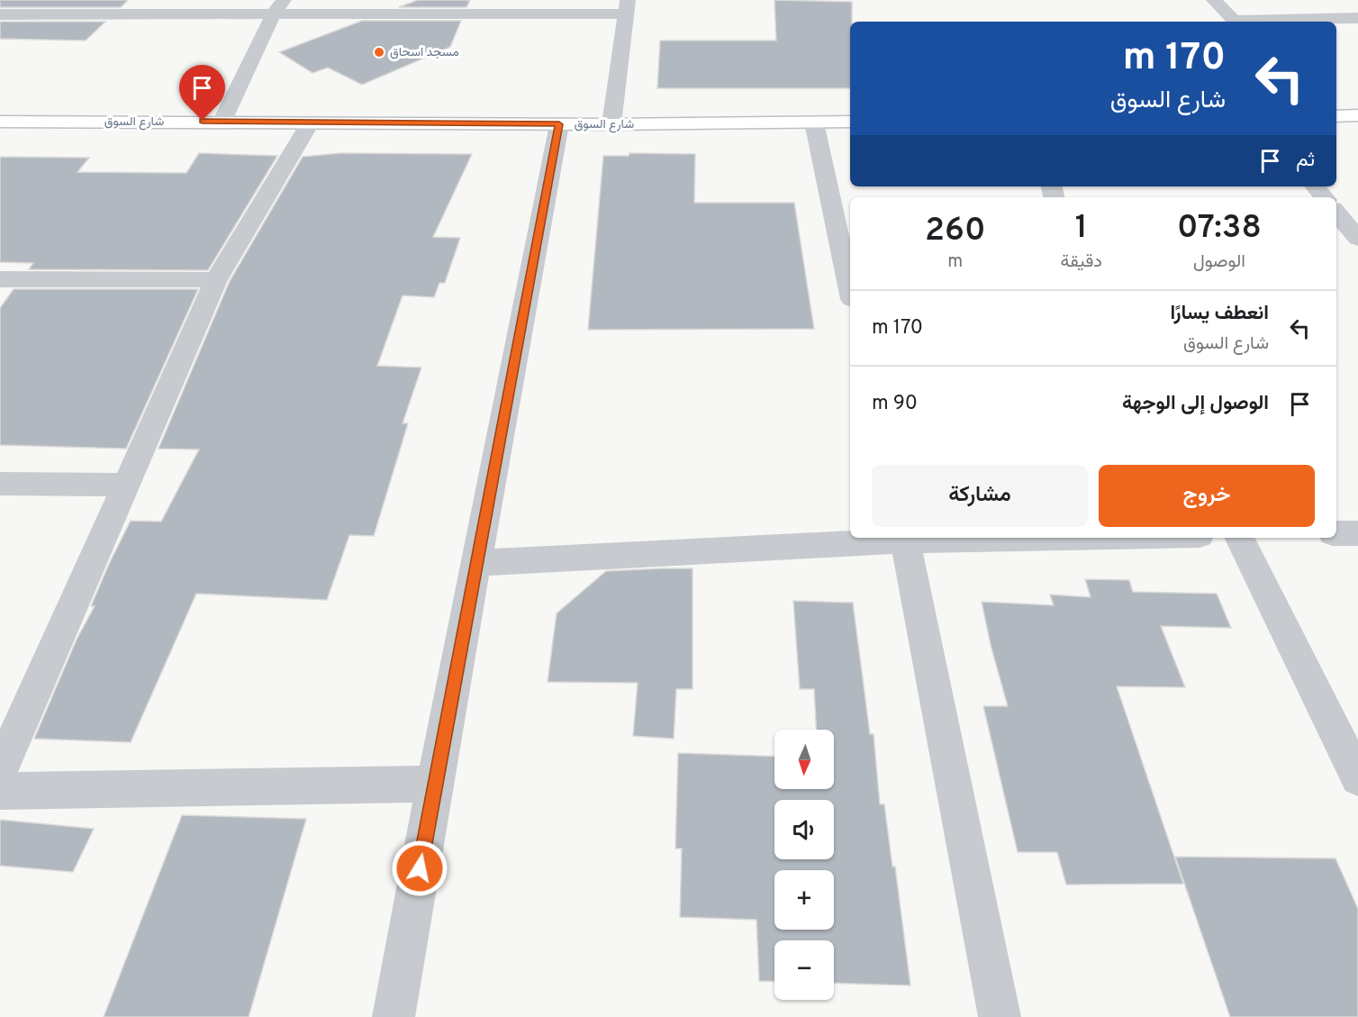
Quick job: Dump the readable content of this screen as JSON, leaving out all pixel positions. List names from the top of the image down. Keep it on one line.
{"streets":{"street":["شارع السوق"]},"places":["مسجد اسحاق"],"north":"bottom","page":{"turn":["170 m","شارع السوق"],"then":"ثم","eta":["07:38","الوصول","1","دقيقة","260","m"],"list":[{"name":"انعطف يسارًا","note":"شارع السوق","value":"170 m"},{"name":"الوصول إلى الوجهة","value":"90 m"}],"buttons":["خروج","مشاركة"],"map_buttons":["+","−"]}}
